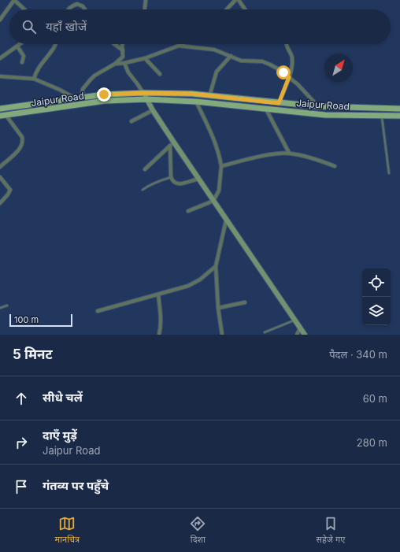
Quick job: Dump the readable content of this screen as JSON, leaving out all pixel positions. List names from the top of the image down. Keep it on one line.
{"streets":{"main road":["Jaipur Road"]},"scale_bar":"100 m","north":"top right","page":{"search":"यहाँ खोजें","scale":"100 m","heading":["5 मिनट","पैदल · 340 m"],"list":[["सीधे चलें","60 m"],["दाएँ मुड़ें","Jaipur Road","280 m"],"गंतव्य पर पहुँचे"],"nav":["मानचित्र","दिशा","सहेजे गए"]}}
